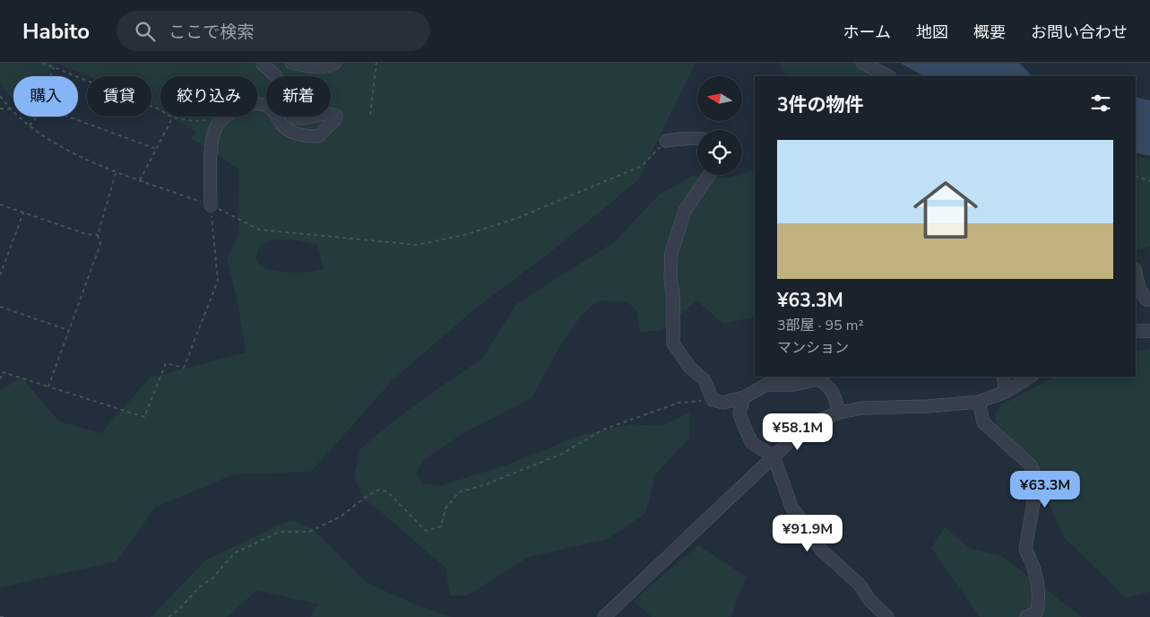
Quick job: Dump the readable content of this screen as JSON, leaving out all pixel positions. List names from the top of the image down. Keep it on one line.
{"north":"left","page":{"header":"Habito","search":"ここで検索","nav":["ホーム","地図","概要","お問い合わせ"],"chip":["購入","賃貸","絞り込み","新着"],"heading":"3件の物件","list":[{"name":"¥63.3M","note":"3部屋 · 95 m² · マンション"}],"price":["¥58.1M","¥63.3M","¥91.9M"]}}
